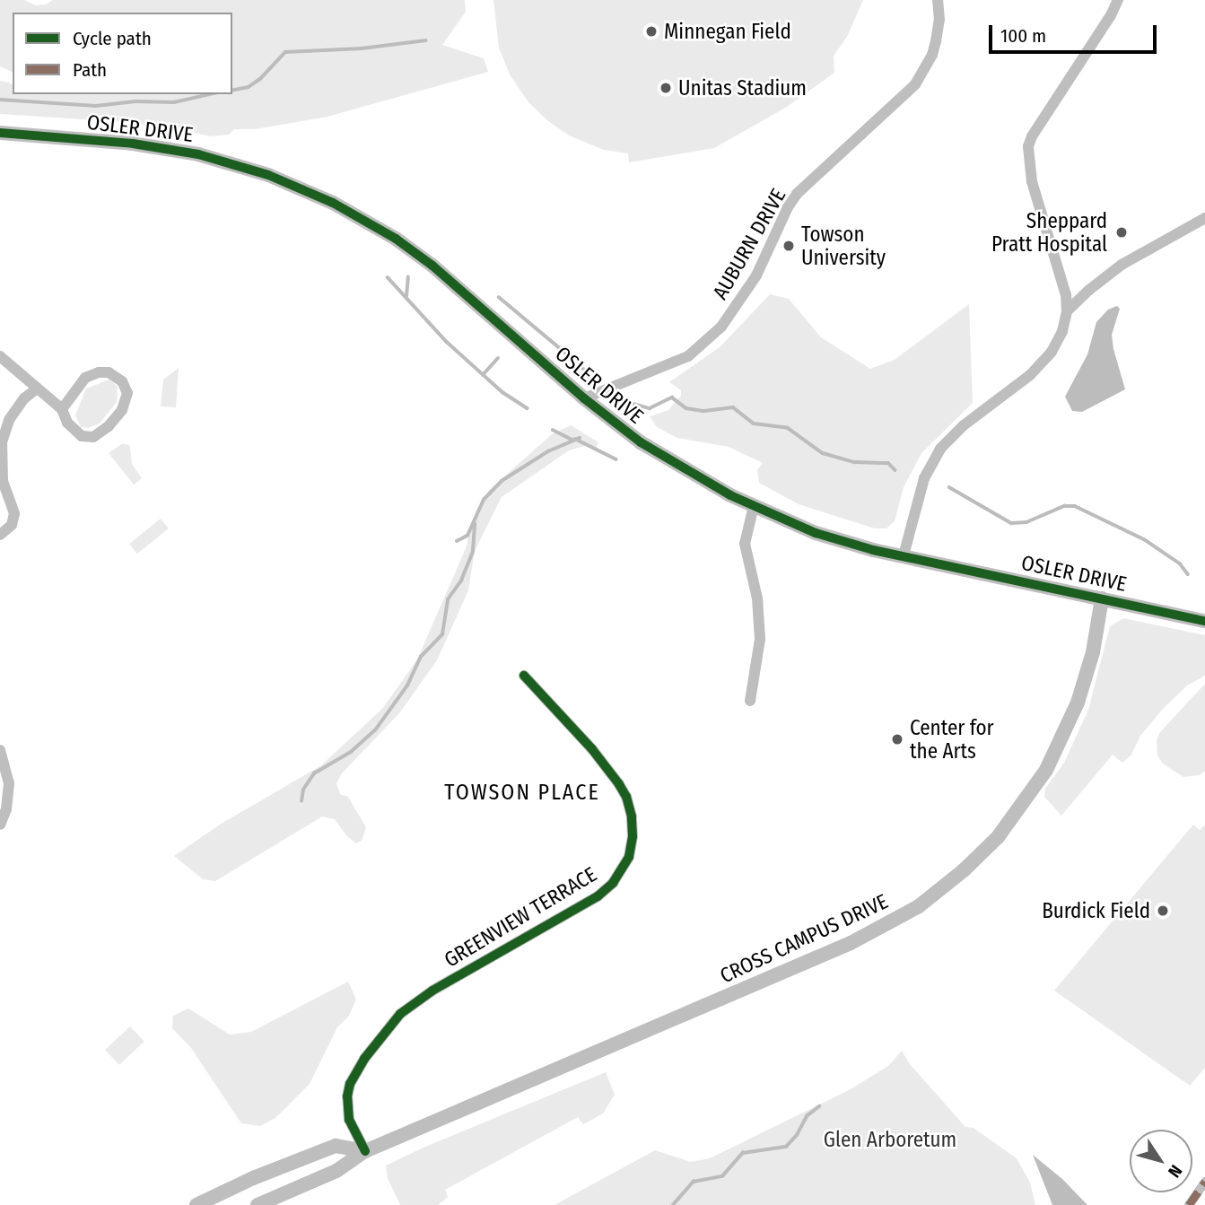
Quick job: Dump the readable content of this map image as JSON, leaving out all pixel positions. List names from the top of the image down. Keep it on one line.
{"streets":{"street":["OSLER DRIVE","AUBURN DRIVE","GREENVIEW TERRACE","CROSS CAMPUS DRIVE"]},"crossings":[["OSLER DRIVE","AUBURN DRIVE"],["OSLER DRIVE","CROSS CAMPUS DRIVE"],["GREENVIEW TERRACE","CROSS CAMPUS DRIVE"]],"districts":["TOWSON PLACE"],"parks":["Glen Arboretum"],"places":["Minnegan Field","Unitas Stadium","Sheppard Pratt Hospital","Towson University","Center for the Arts","Burdick Field"],"legend":["Cycle path","Path"],"scale_bar":"100 m","north":"bottom right"}
